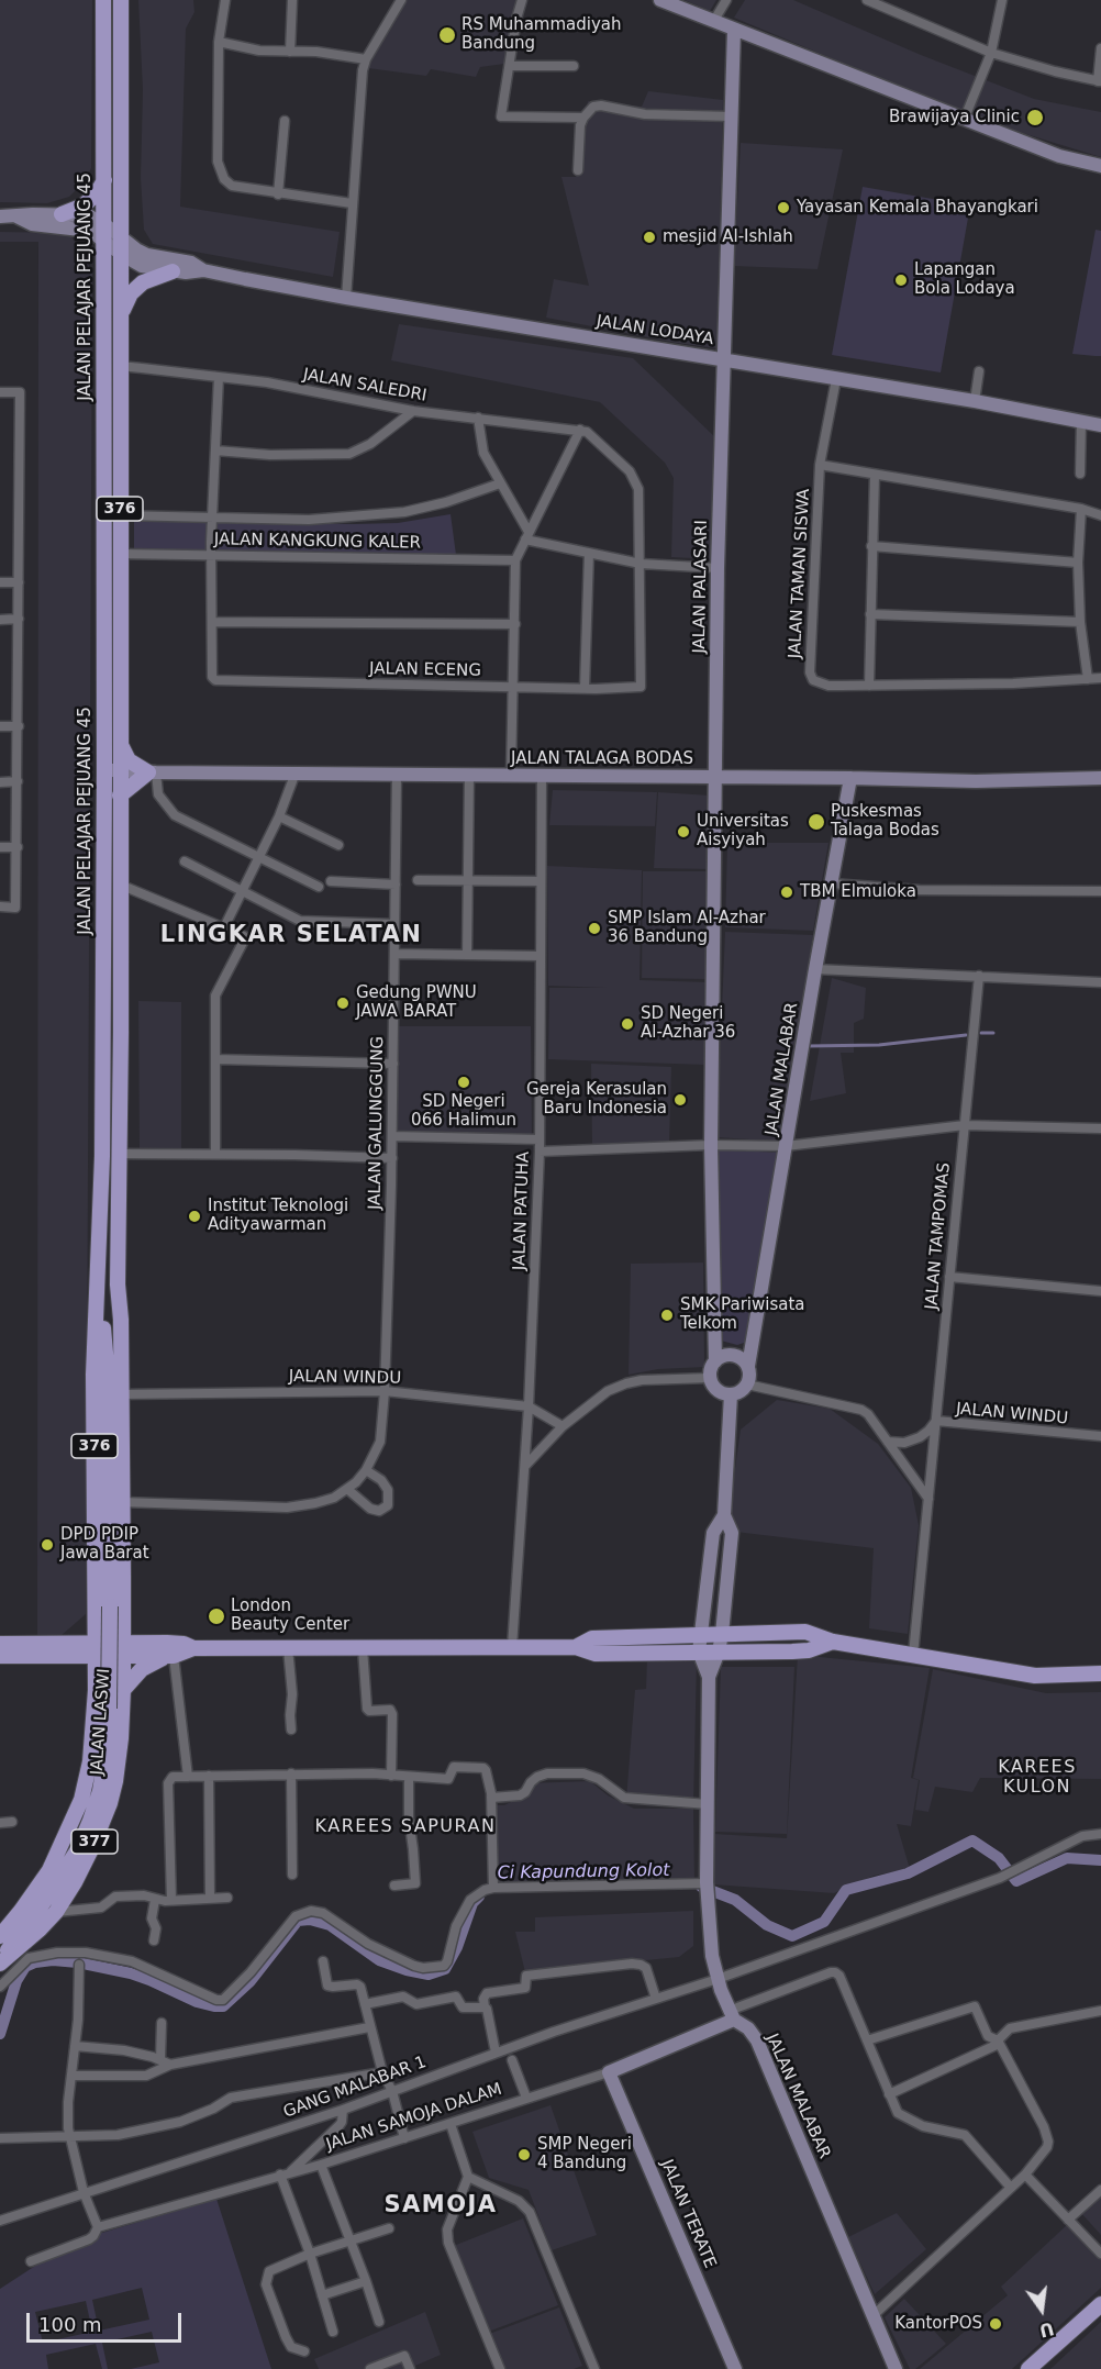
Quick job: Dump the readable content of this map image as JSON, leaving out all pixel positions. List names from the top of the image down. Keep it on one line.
{"streets":{"main road":["JALAN PELAJAR PEJUANG 45","376","JALAN LASWI","377"],"street":["JALAN LODAYA","JALAN SALEDRI","JALAN KANGKUNG KALER","JALAN TAMAN SISWA","JALAN PALASARI","JALAN ECENG","JALAN TALAGA BODAS","JALAN MALABAR","JALAN GALUNGGUNG","JALAN PATUHA","JALAN TAMPOMAS","JALAN WINDU","GANG MALABAR 1","JALAN SAMOJA DALAM","JALAN TERATE"]},"crossings":[["JALAN PELAJAR PEJUANG 45","JALAN LODAYA"],["JALAN PELAJAR PEJUANG 45","JALAN SALEDRI"],["JALAN PELAJAR PEJUANG 45","376"],["JALAN PELAJAR PEJUANG 45","JALAN KANGKUNG KALER"],["JALAN PELAJAR PEJUANG 45","JALAN TALAGA BODAS"],["JALAN PELAJAR PEJUANG 45","JALAN GALUNGGUNG"],["JALAN PELAJAR PEJUANG 45","JALAN WINDU"],["JALAN PELAJAR PEJUANG 45","JALAN LASWI"],["JALAN LODAYA","JALAN TAMAN SISWA"],["JALAN LODAYA","JALAN PALASARI"],["376","JALAN WINDU"],["376","377"],["JALAN PALASARI","JALAN TALAGA BODAS"],["JALAN TALAGA BODAS","JALAN MALABAR"],["JALAN TALAGA BODAS","JALAN GALUNGGUNG"],["JALAN TALAGA BODAS","JALAN PATUHA"],["JALAN MALABAR","GANG MALABAR 1"],["JALAN MALABAR","JALAN SAMOJA DALAM"],["JALAN GALUNGGUNG","JALAN WINDU"],["JALAN PATUHA","JALAN WINDU"],["JALAN TAMPOMAS","JALAN WINDU"],["JALAN LASWI","377"],["JALAN SAMOJA DALAM","JALAN TERATE"]],"districts":["LINGKAR SELATAN","KAREES KULON","KAREES SAPURAN","SAMOJA"],"water":["Ci Kapundung Kolot"],"places":["RS Muhammadiyah Bandung","Brawijaya Clinic","Yayasan Kemala Bhayangkari","mesjid Al-Ishlah","Lapangan Bola Lodaya","Puskesmas Talaga Bodas","Universitas Aisyiyah","TBM Elmuloka","SMP Islam Al-Azhar 36 Bandung","Gedung PWNU JAWA BARAT","SD Negeri Al-Azhar 36","SD Negeri 066 Halimun","Gereja Kerasulan Baru Indonesia","Institut Teknologi Adityawarman","SMK Pariwisata Telkom","DPD PDIP Jawa Barat","London Beauty Center","SMP Negeri 4 Bandung","KantorPOS"],"scale_bar":"100 m","north":"bottom"}
